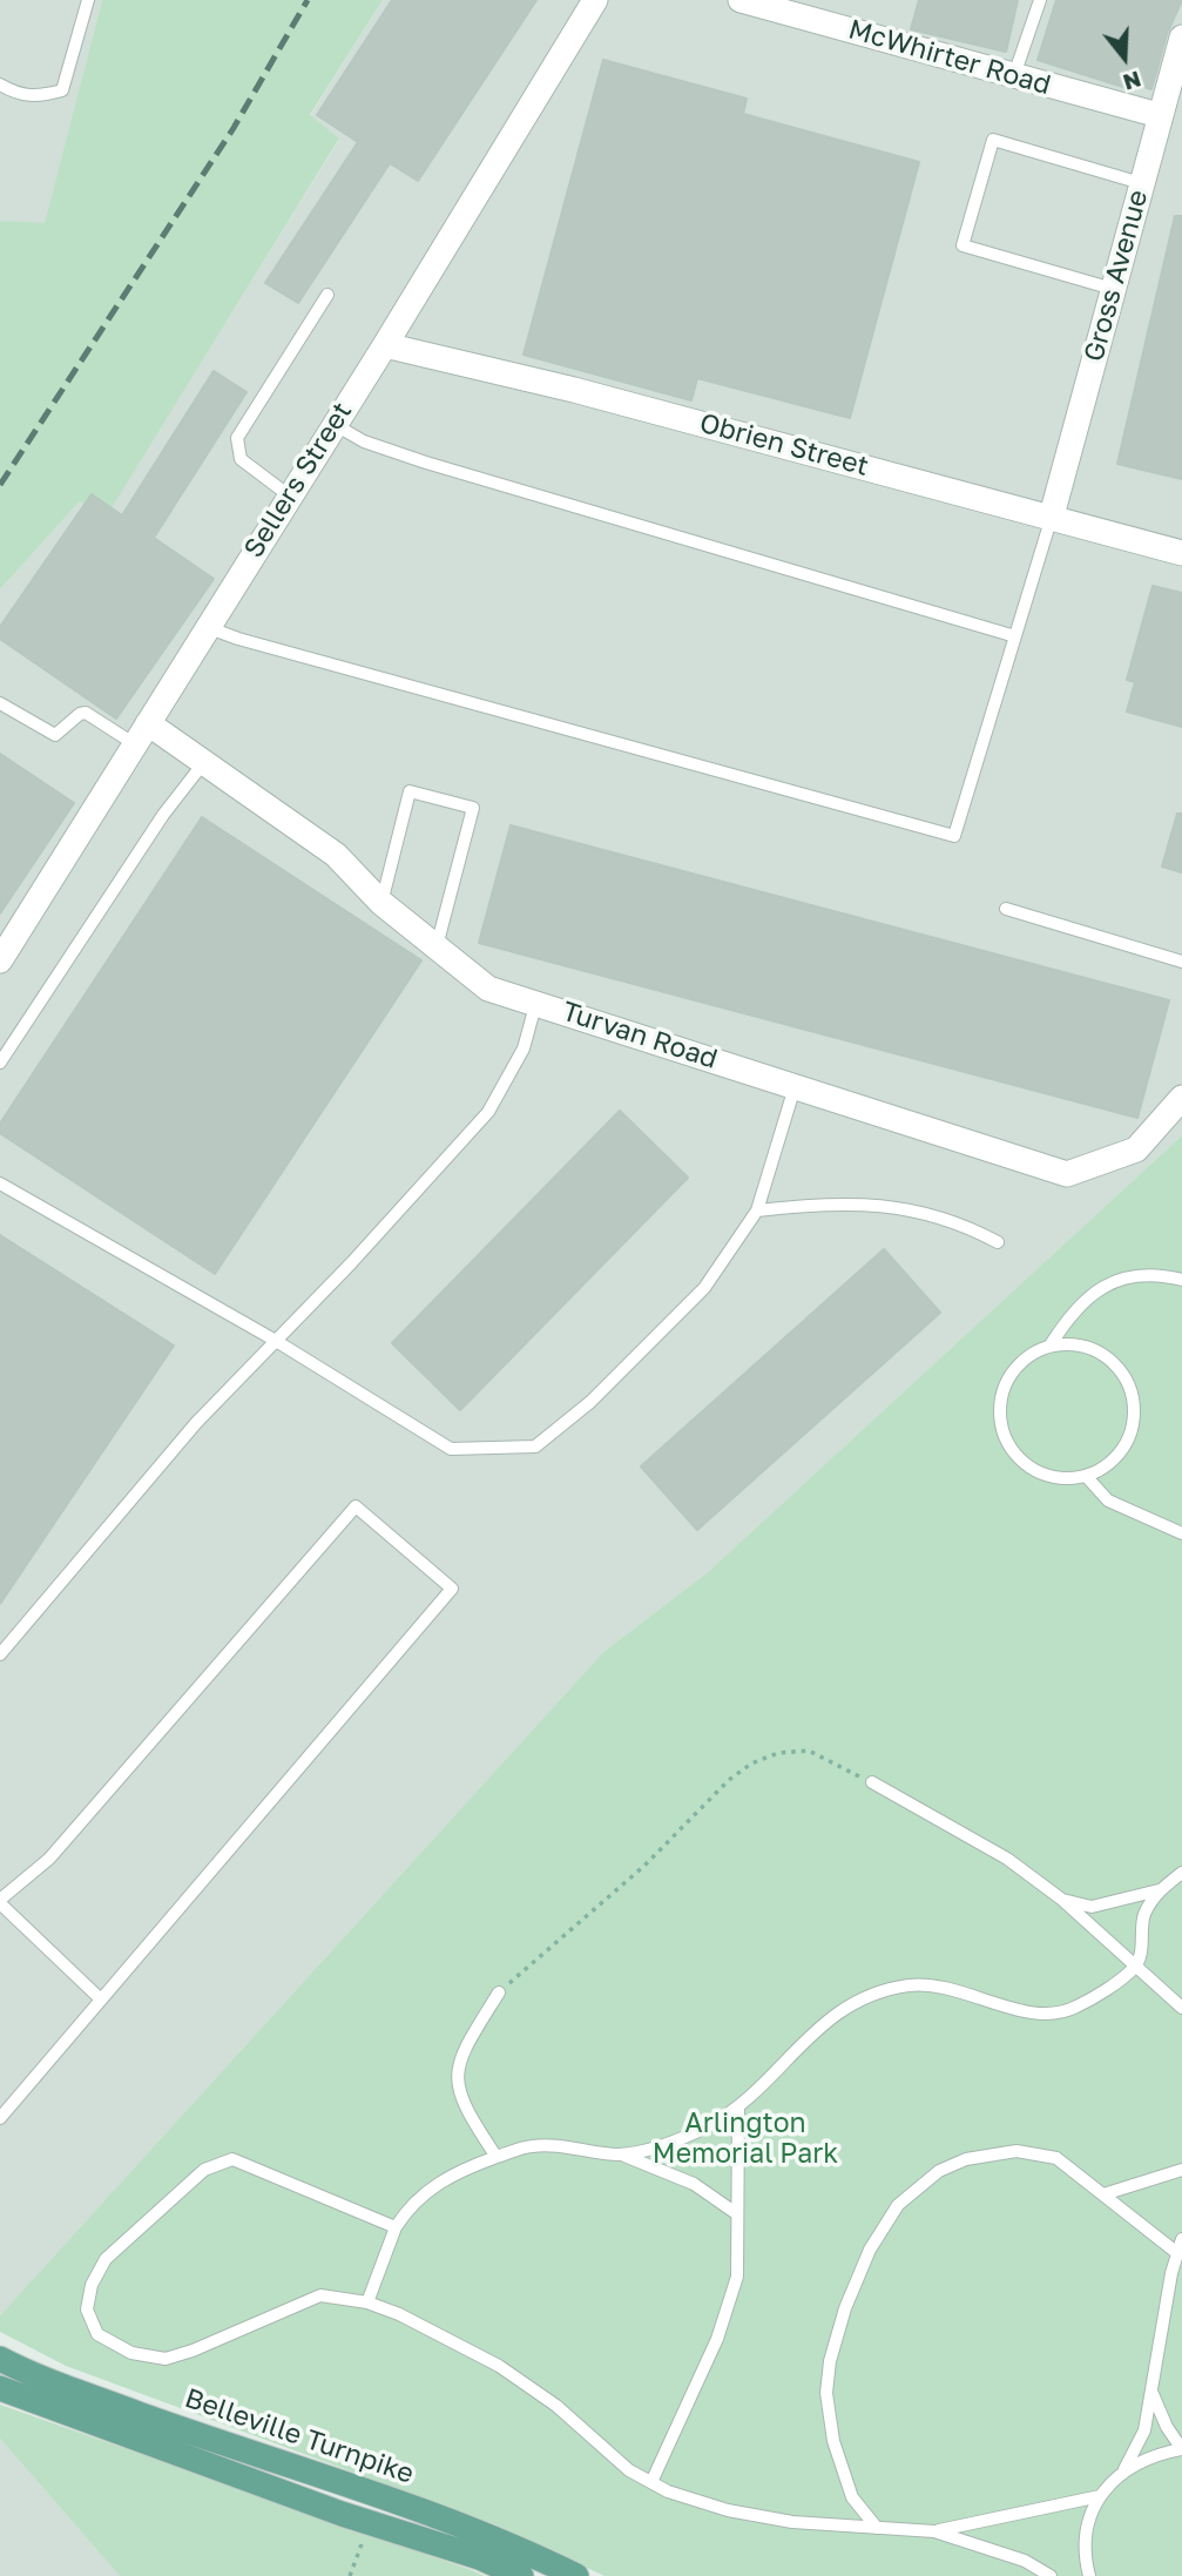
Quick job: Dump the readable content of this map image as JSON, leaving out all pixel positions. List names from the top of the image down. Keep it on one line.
{"streets":{"main road":["Belleville Turnpike"],"street":["McWhirter Road","Gross Avenue","Obrien Street","Sellers Street","Turvan Road"]},"crossings":[["McWhirter Road","Gross Avenue"],["Gross Avenue","Obrien Street"],["Obrien Street","Sellers Street"],["Sellers Street","Turvan Road"]],"parks":["Arlington Memorial Park"],"north":"bottom"}
